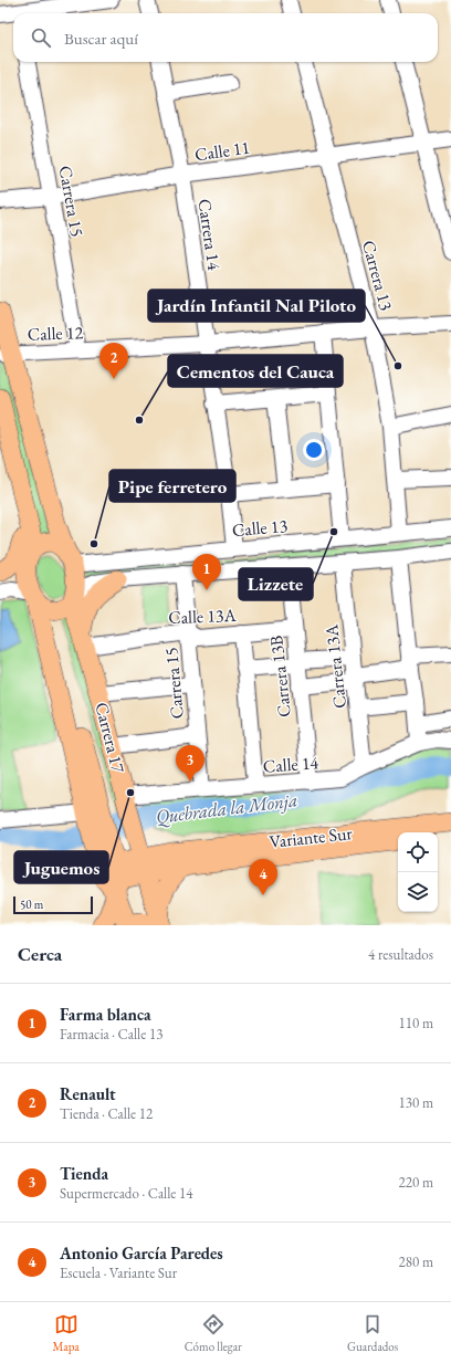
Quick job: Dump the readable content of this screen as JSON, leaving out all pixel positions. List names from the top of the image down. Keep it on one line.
{"streets":{"main road":["Carrera 17","Variante Sur"],"street":["Calle 11","Carrera 15","Carrera 14","Carrera 13","Calle 12","Calle 13","Calle 13A","Carrera 13A","Carrera 13B","Calle 14"]},"crossings":[["Calle 11","Carrera 15"],["Calle 11","Carrera 14"],["Calle 11","Carrera 13"],["Carrera 15","Calle 12"],["Carrera 15","Calle 13A"],["Carrera 15","Calle 14"],["Carrera 14","Calle 12"],["Carrera 14","Calle 13"],["Carrera 13","Calle 12"],["Carrera 13","Calle 13"],["Calle 13","Carrera 17"],["Calle 13A","Carrera 13B"],["Calle 13A","Carrera 17"],["Carrera 13A","Calle 14"],["Carrera 13B","Calle 14"],["Carrera 17","Calle 14"]],"water":["Quebrada la Monja"],"places":["Jardín Infantil Nal Piloto","Cementos del Cauca","Lizzete","Pipe ferretero","Juguemos"],"scale_bar":"50 m","page":{"search":"Buscar aquí","pins":["2","1","3","4"],"scale":"50 m","heading":["Cerca","4 resultados"],"list":[{"mark":"1","name":"Farma blanca","note":"Farmacia · Calle 13","value":"110 m"},{"mark":"2","name":"Renault","note":"Tienda · Calle 12","value":"130 m"},{"mark":"3","name":"Tienda","note":"Supermercado · Calle 14","value":"220 m"},{"mark":"4","name":"Antonio García Paredes","note":"Escuela · Variante Sur","value":"280 m"}],"nav":["Mapa","Cómo llegar","Guardados"]}}
